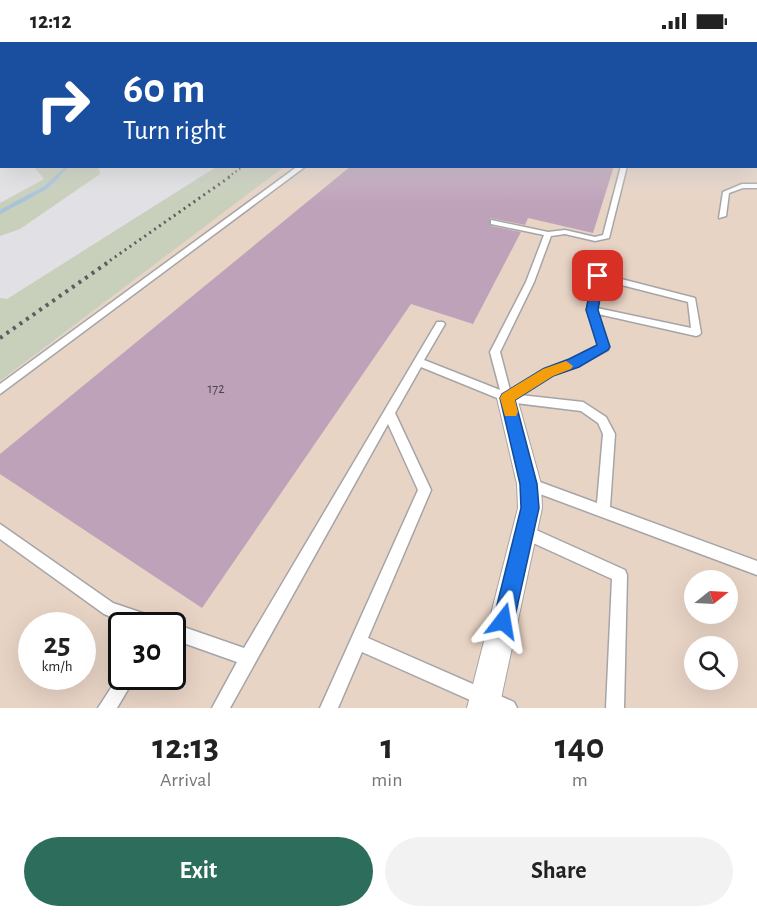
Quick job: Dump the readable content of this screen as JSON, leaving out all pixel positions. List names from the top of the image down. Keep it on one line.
{"house_numbers":["172"],"north":"right","page":{"status":"12:12","turn":["60 m","Turn right"],"speed":"25 km/h","limit":"30","eta":["12:13","Arrival","1","min","140","m"],"buttons":["Exit","Share"]}}
